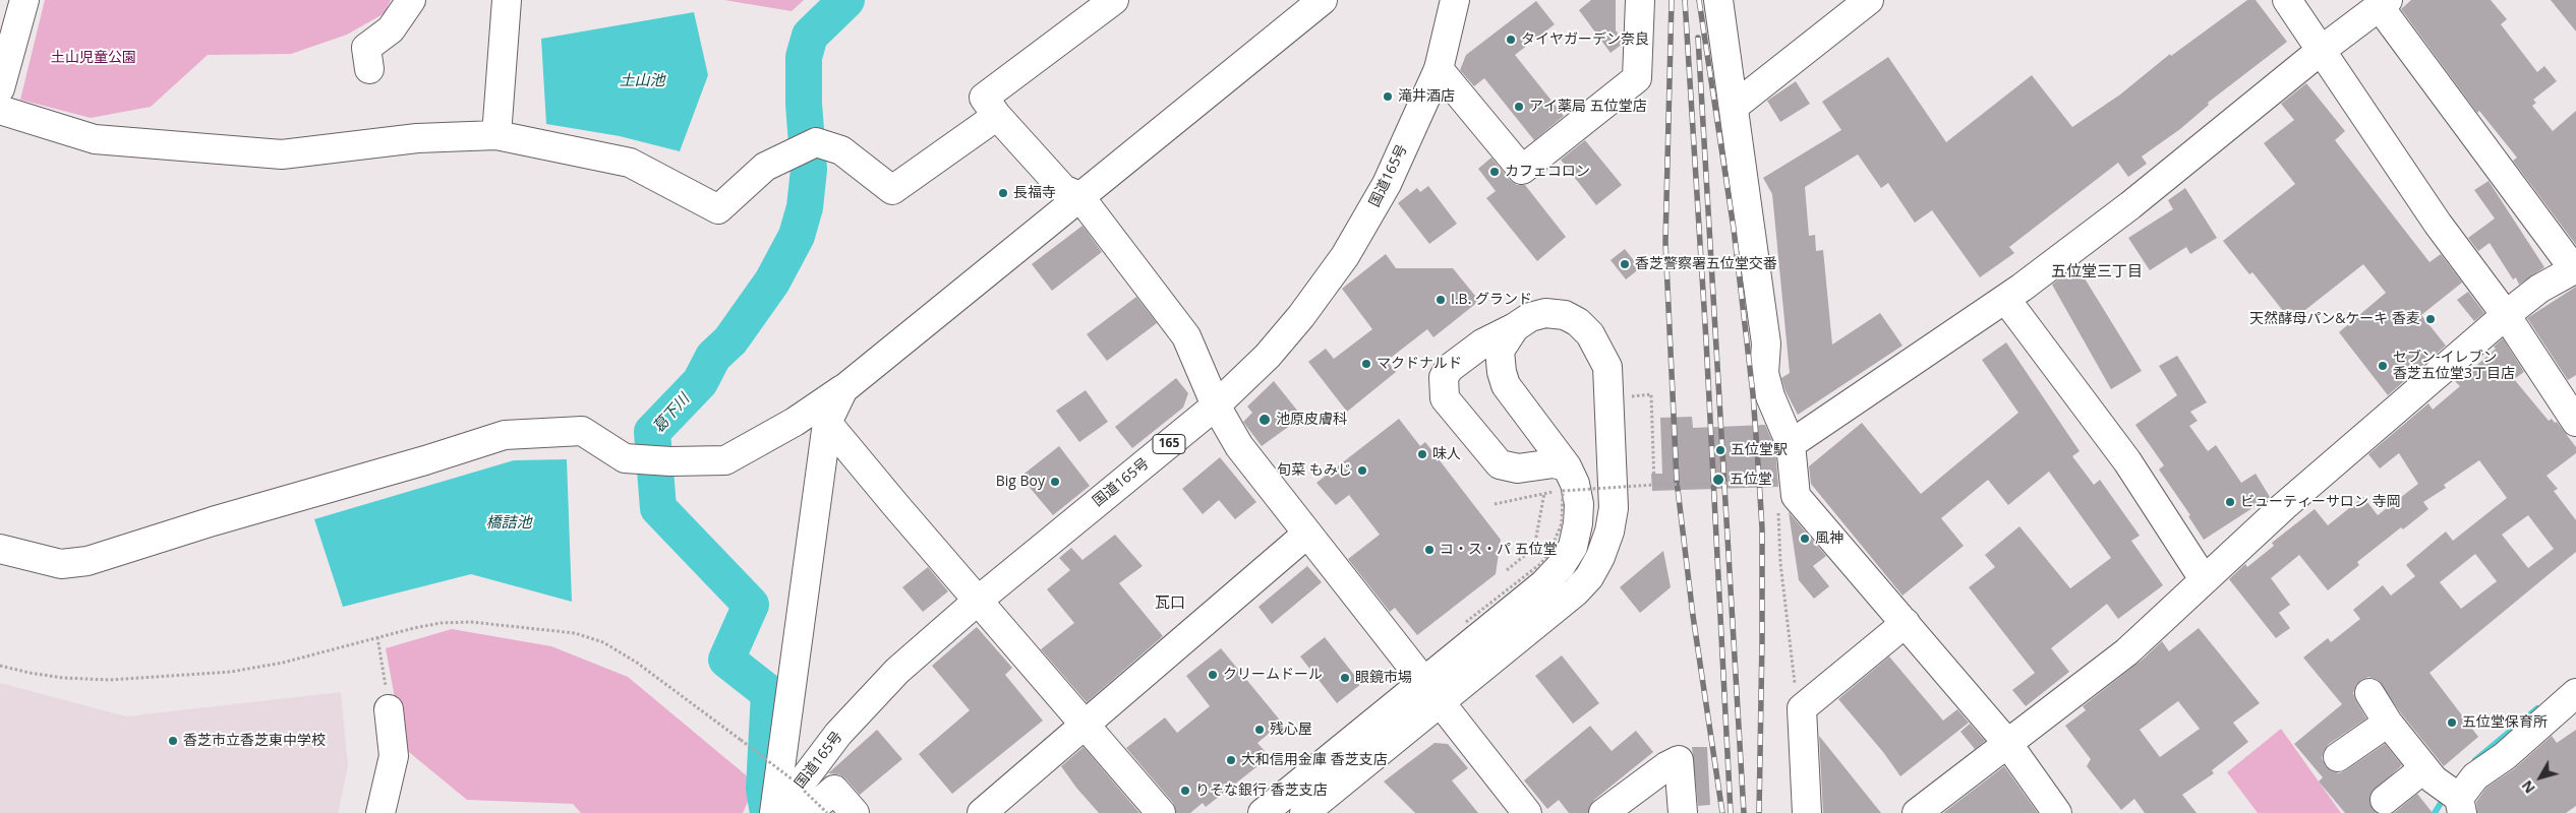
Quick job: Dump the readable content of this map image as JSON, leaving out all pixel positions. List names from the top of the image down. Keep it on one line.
{"streets":{"main road":["国道165号","165"]},"districts":["五位堂三丁目","瓦口"],"water":["土山池","葛下川","橋詰池"],"parks":["土山児童公園"],"places":["タイヤガーデン奈良","滝井酒店","アイ薬局 五位堂店","カフェコロン","長福寺","香芝警察署五位堂交番","I.B. グランド","天然酵母パン&ケーキ 香麦","マクドナルド","セブン-イレブン 香芝五位堂3丁目店","池原皮膚科","五位堂駅","味人","旬菜 もみじ","五位堂","Big Boy","ビューティーサロン 寺岡","風神","コ・ス・パ 五位堂","クリームドール","眼鏡市場","五位堂保育所","残心屋","香芝市立香芝東中学校","大和信用金庫 香芝支店","りそな銀行 香芝支店"],"north":"bottom left"}
